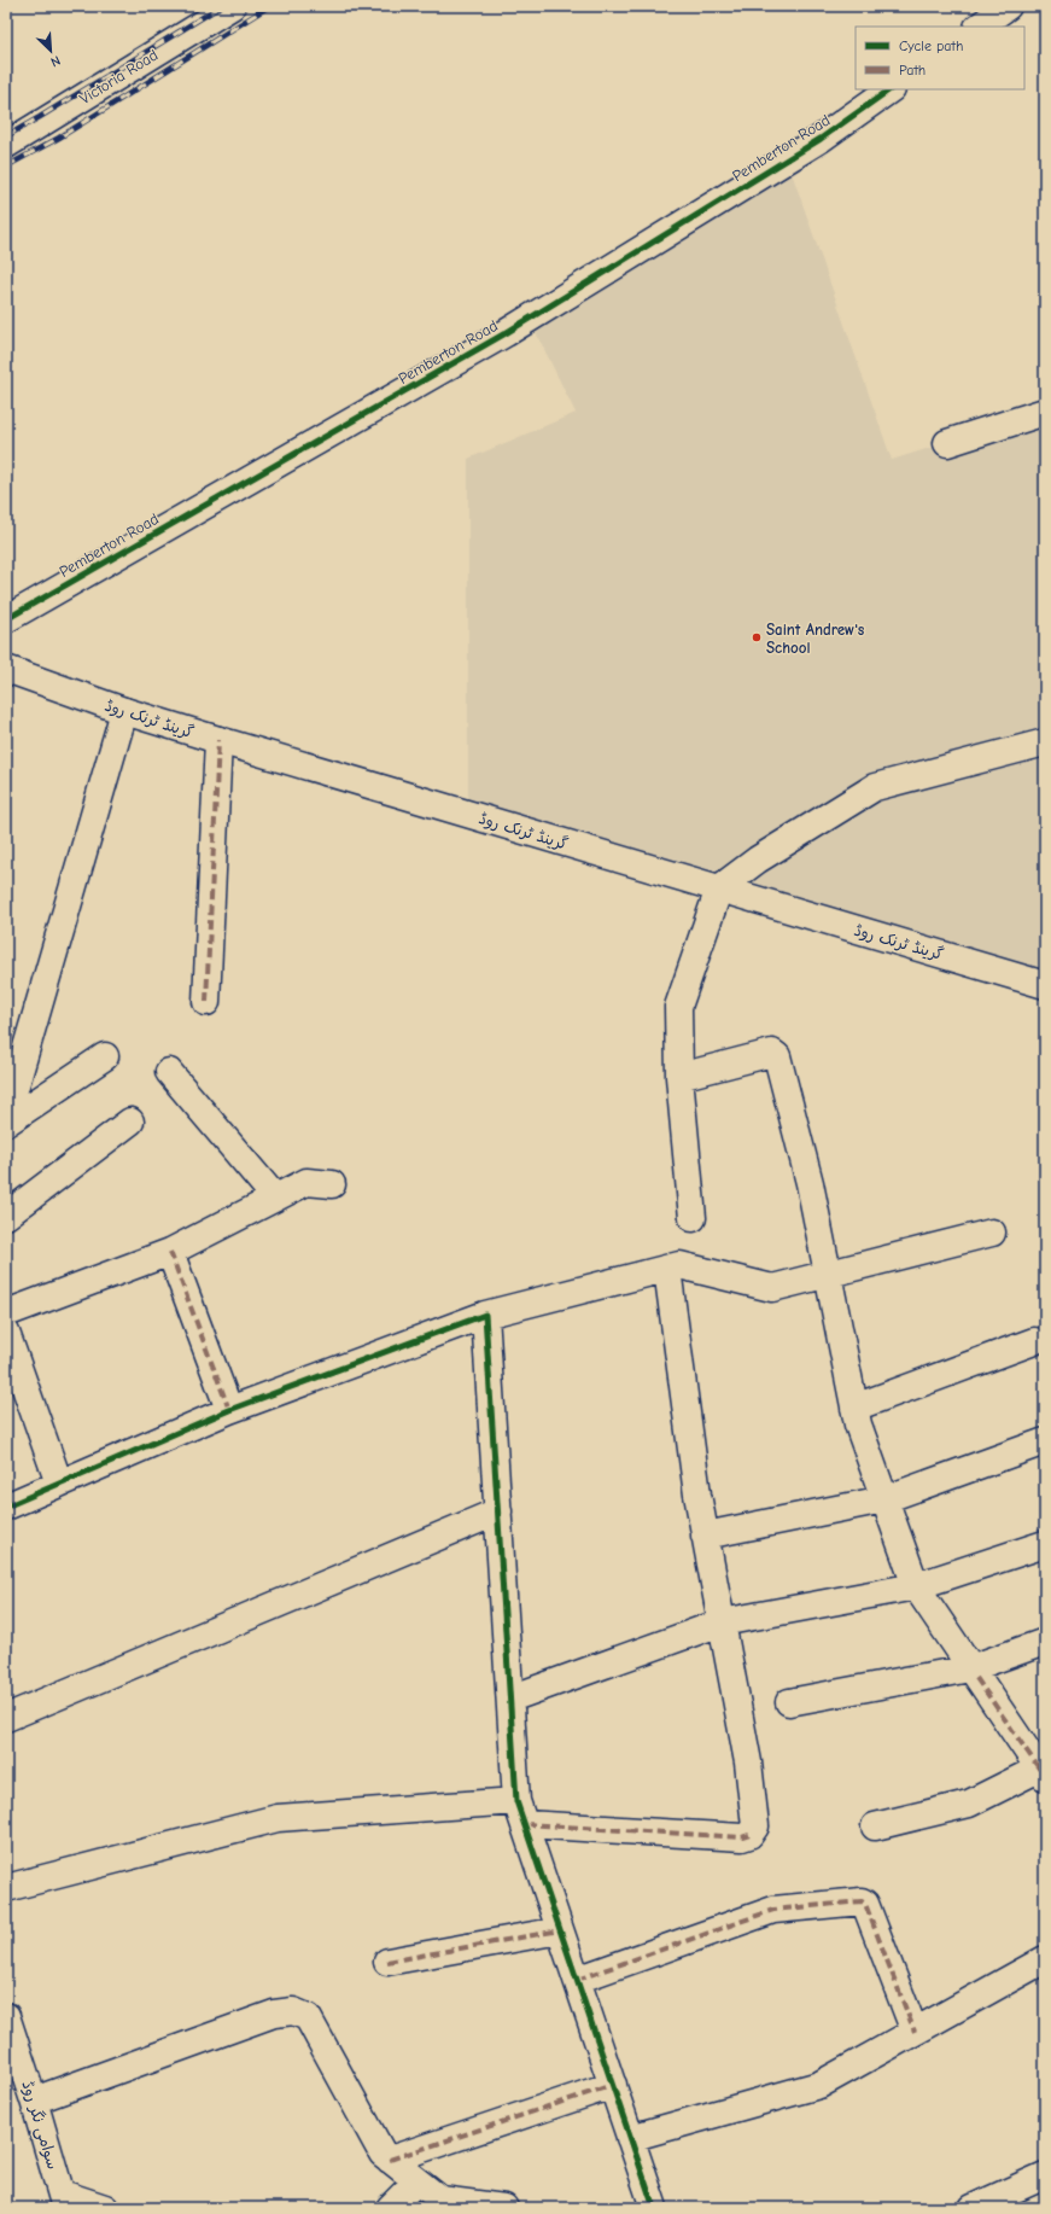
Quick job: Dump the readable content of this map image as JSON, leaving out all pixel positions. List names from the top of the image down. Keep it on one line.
{"streets":{"street":["Victoria Road","Pemberton Road","گرینڈ ٹرنک روڈ","سوامی نگر روڈ"]},"places":["Saint Andrew's School"],"legend":["Cycle path","Path"],"north":"bottom right"}
